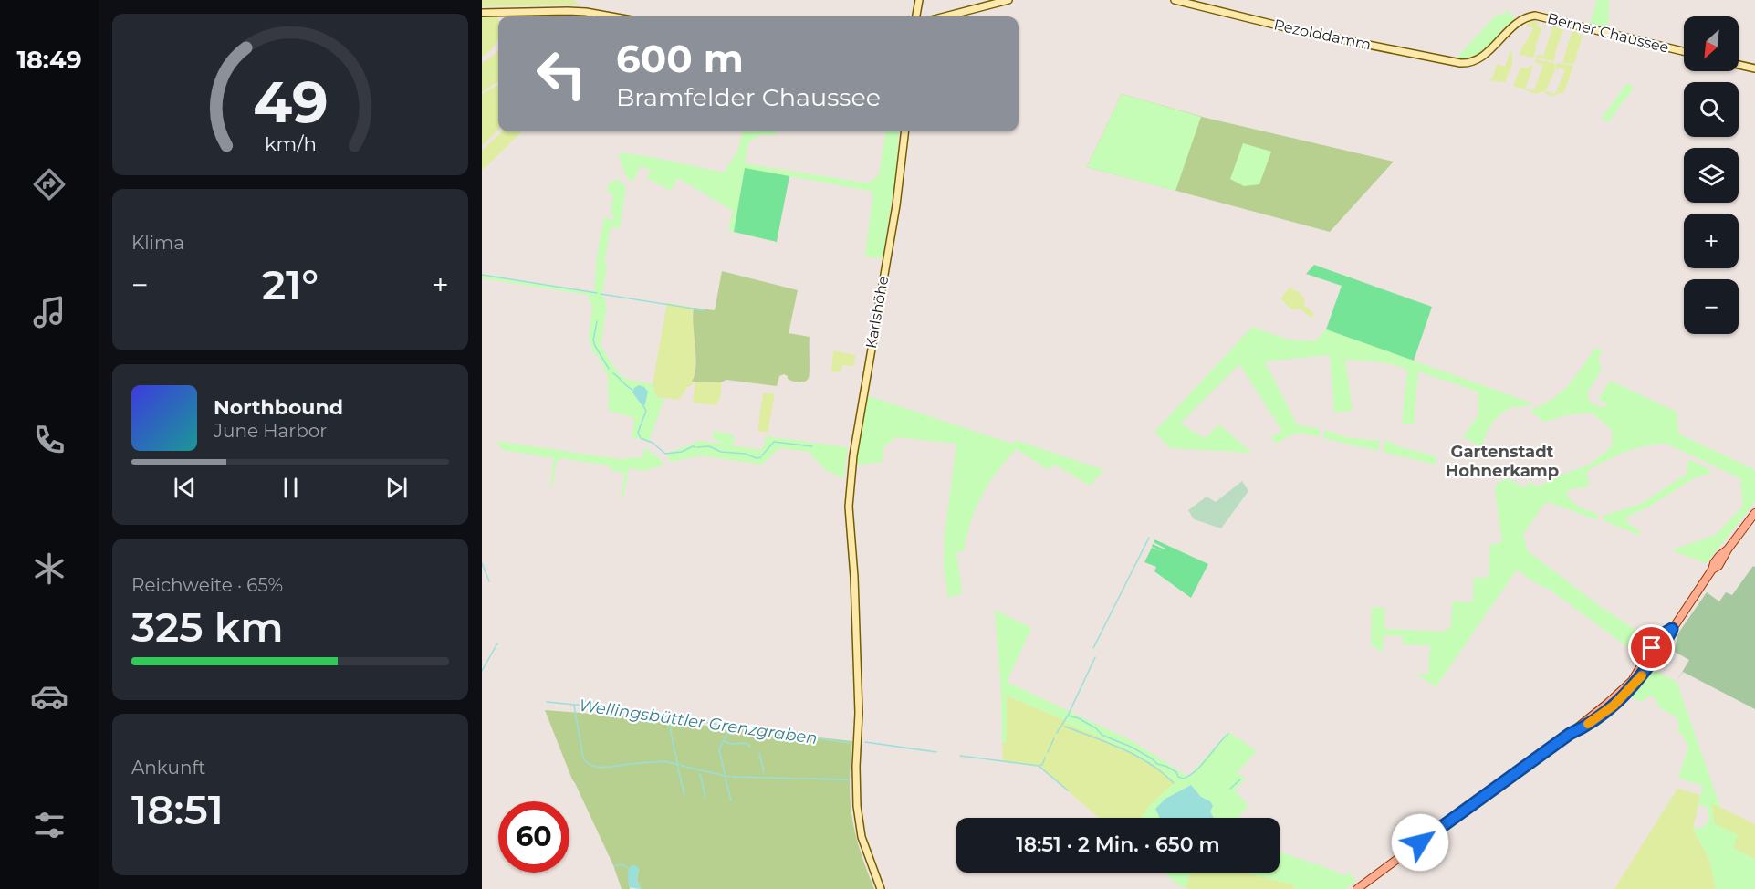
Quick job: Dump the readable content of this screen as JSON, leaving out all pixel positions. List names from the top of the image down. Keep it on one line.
{"streets":{"street":["Berner Chaussee","Pezolddamm","Karlshöhe"]},"crossings":[["Berner Chaussee","Pezolddamm"]],"districts":["Gartenstadt Hohnerkamp"],"water":["Wellingsbüttler Grenzgraben"],"north":"bottom left","page":{"tabs":"18:49","map_buttons":["+","−"],"turn":["600 m","Bramfelder Chaussee"],"tile":["Klima",["Reichweite · 65%","325 km"],["Ankunft","18:51"]],"heat":["−","21°","+"],"song":["Northbound","June Harbor"],"limit":"60","trip":"18:51 · 2 Min. · 650 m","gauge":["49","km/h"]}}
